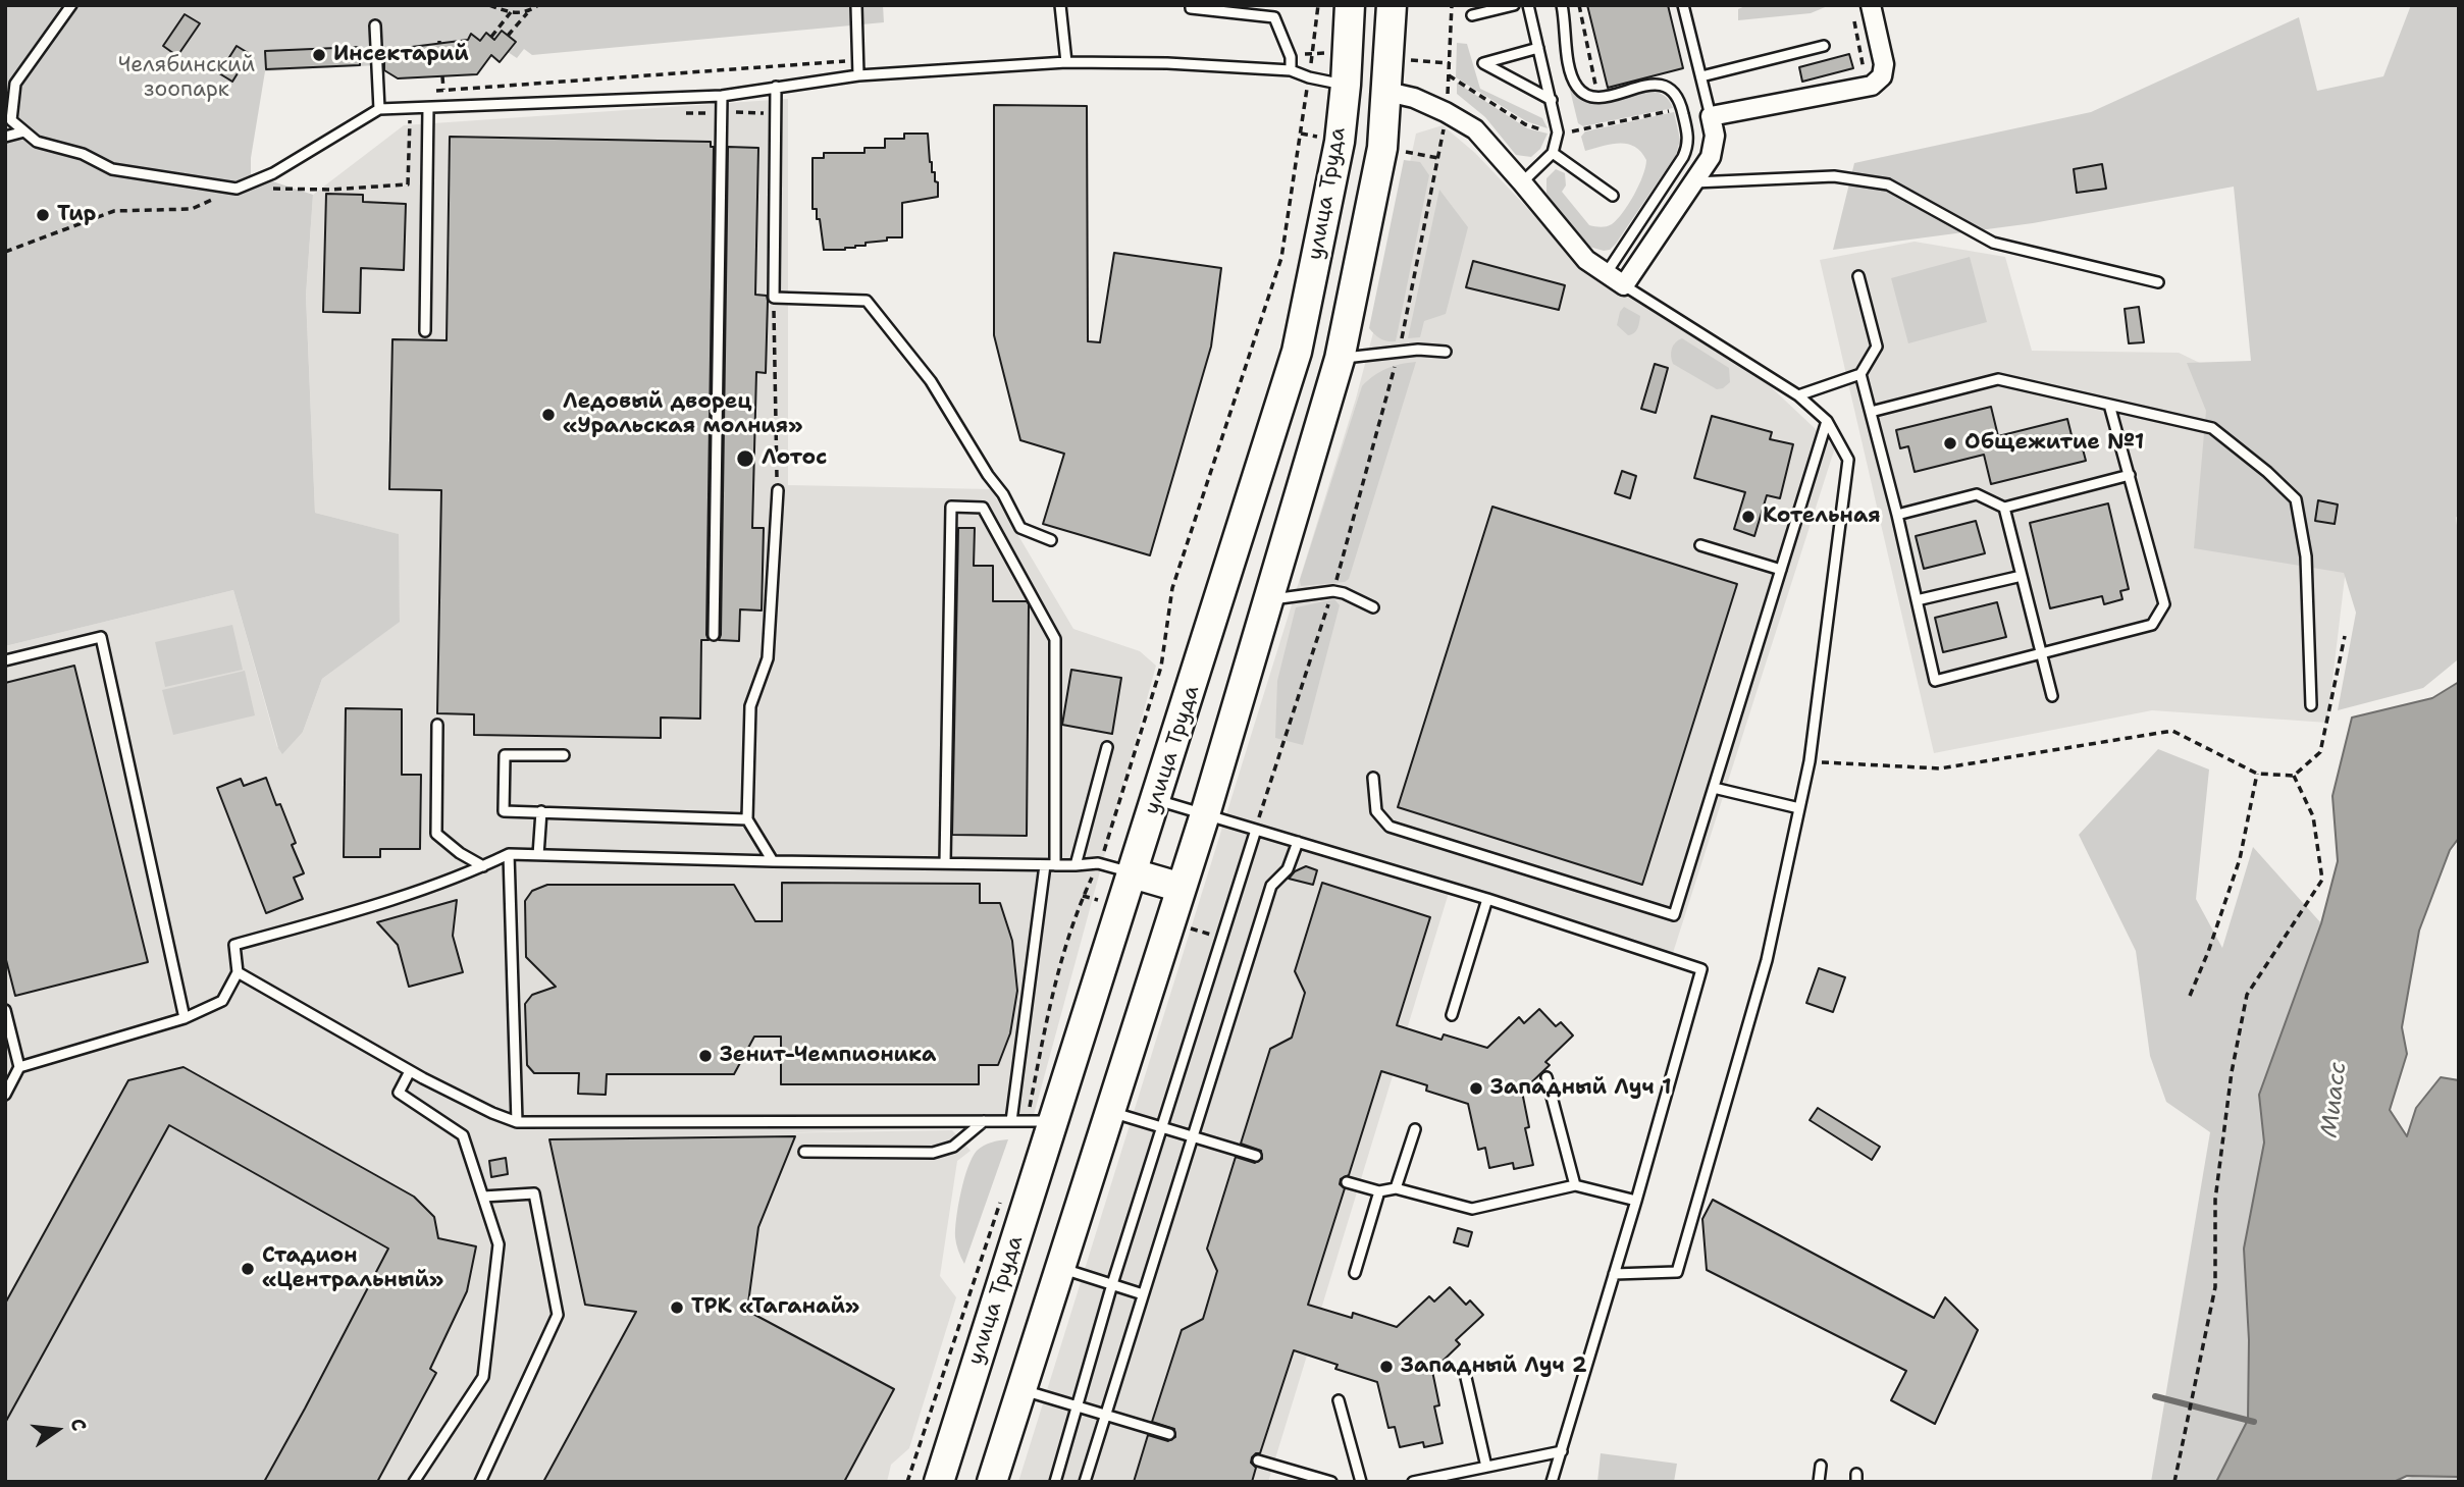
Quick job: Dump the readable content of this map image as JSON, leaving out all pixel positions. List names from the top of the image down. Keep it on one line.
{"streets":{"main road":["улица Труда"]},"water":["Миасс"],"parks":["Челябинский зоопарк"],"places":["Инсектарий","Тир","Ледовый дворец «Уральская молния»","Общежитие №1","Лотос","Котельная","Зенит-Чемпионика","Западный Луч 1","Стадион «Центральный»","ТРК «Таганай»","Западный Луч 2"],"north":"right"}
